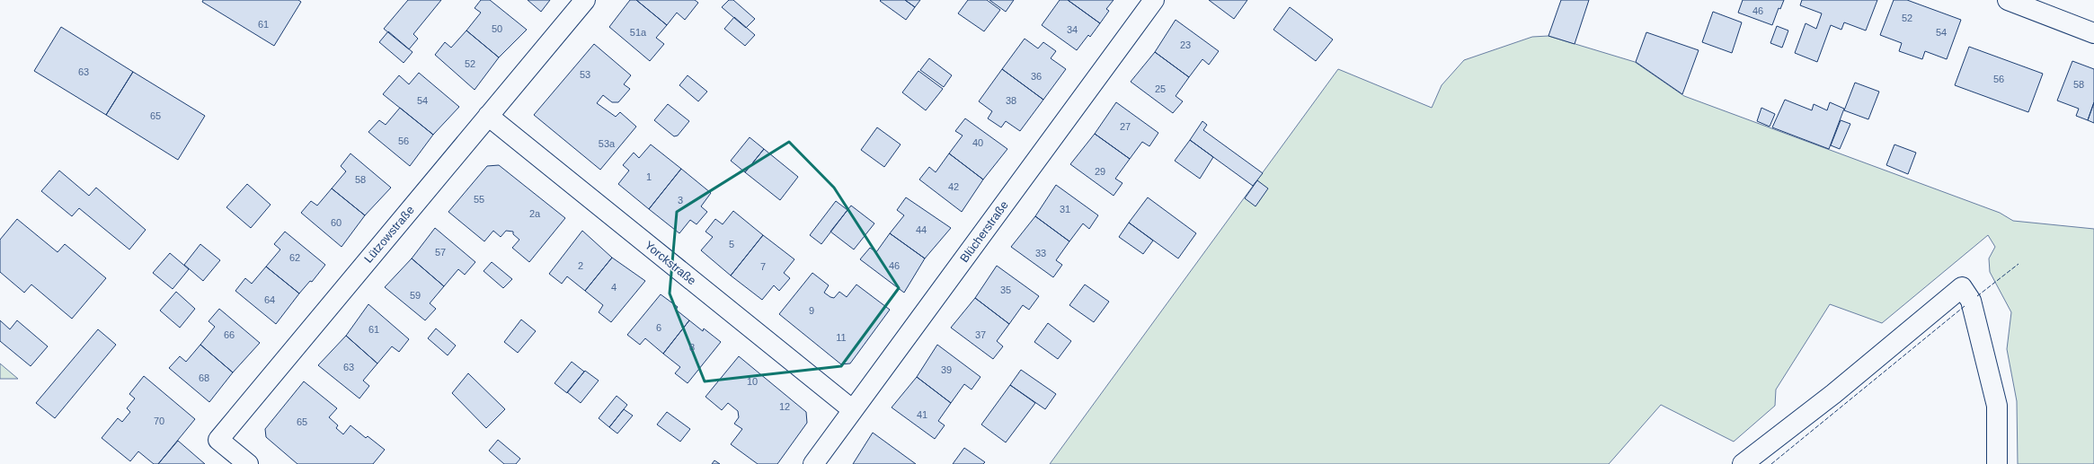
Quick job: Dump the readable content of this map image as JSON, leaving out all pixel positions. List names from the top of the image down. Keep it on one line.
{"streets":{"street":["Blücherstraße","Lützowstraße","Yorckstraße"]},"crossings":[["Blücherstraße","Yorckstraße"],["Lützowstraße","Yorckstraße"]],"house_numbers":["46","52","61","50","34","51a","54","23","52","63","53","36","56","58","25","54","38","65","27","56","40","53a","29","1","58","42","55","3","31","2a","60","44","5","57","33","62","2","46","7","4","35","59","64","9","6","61","66","37","11","8","63","39","68","10","12","41","70","65"]}
